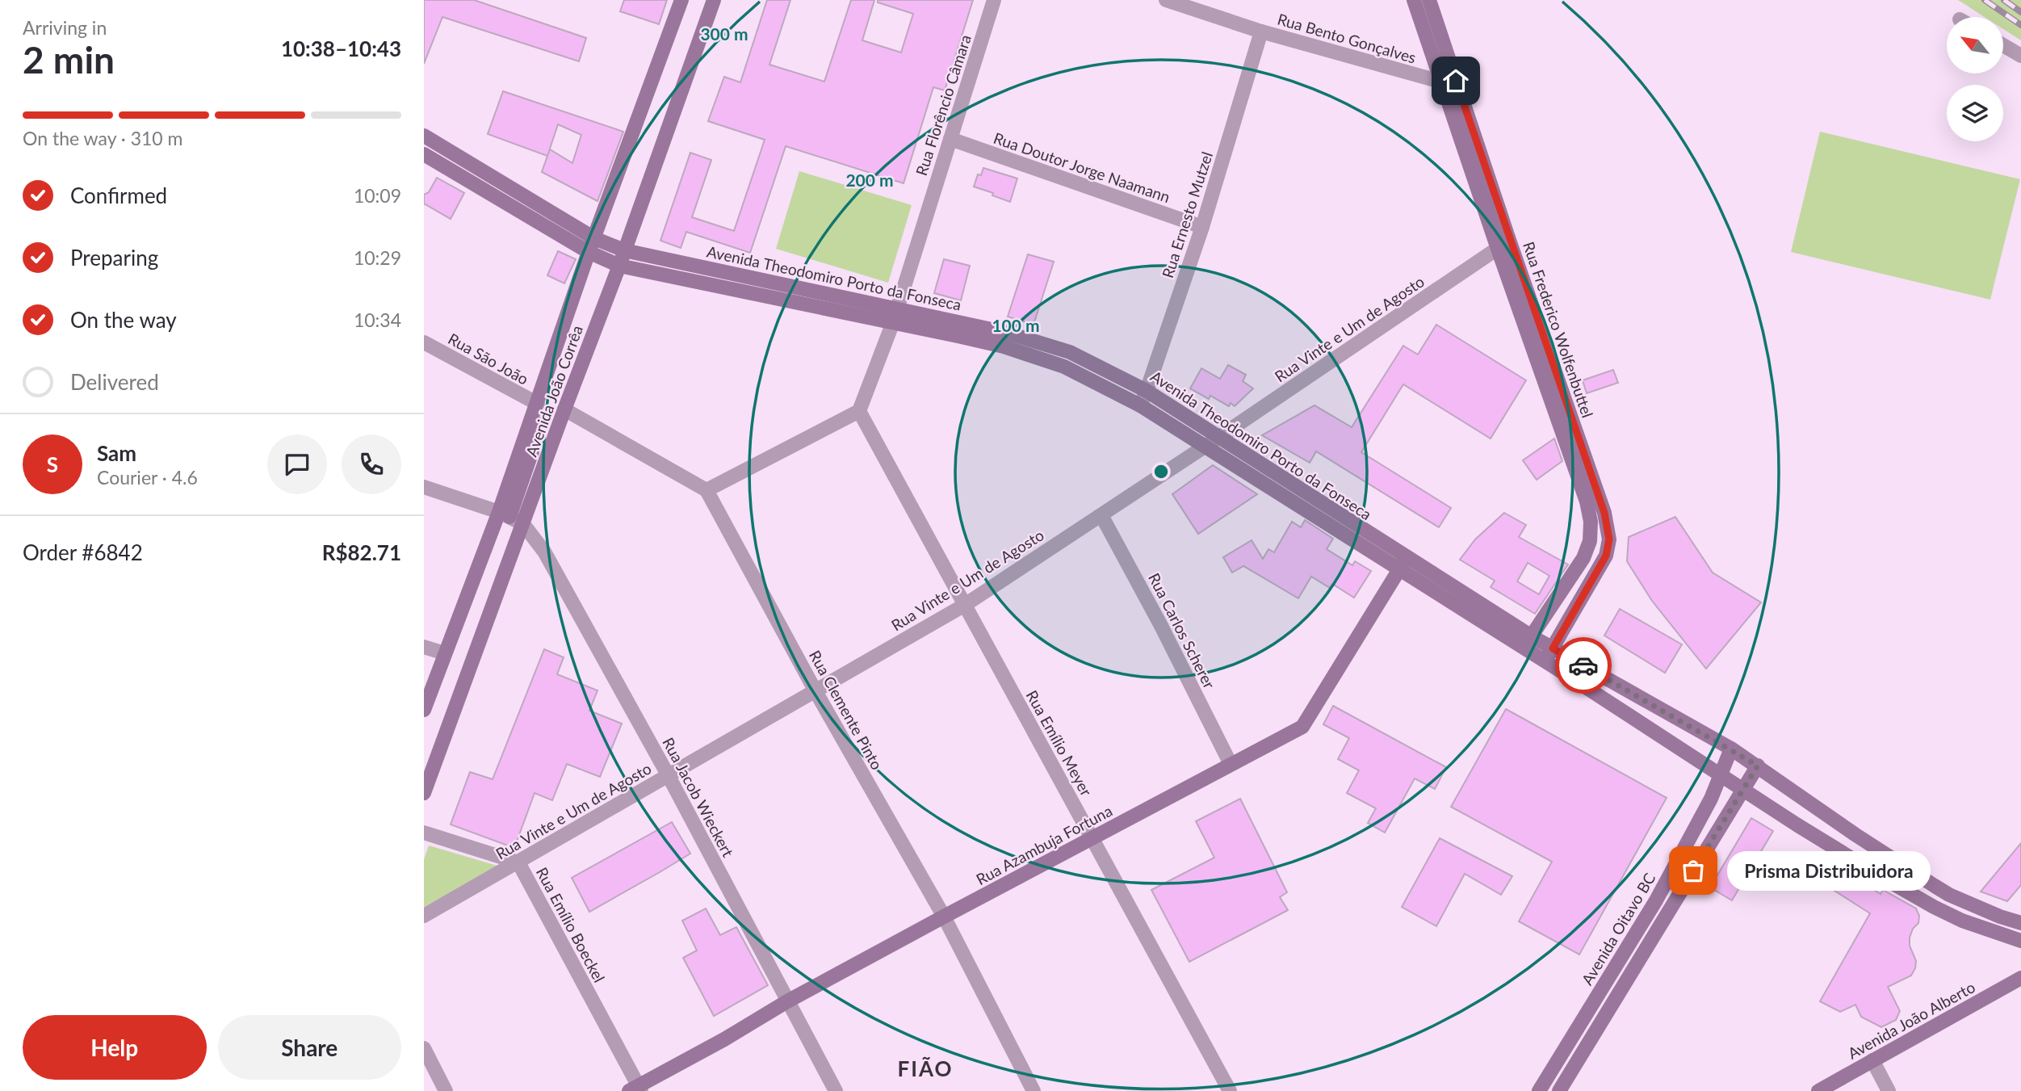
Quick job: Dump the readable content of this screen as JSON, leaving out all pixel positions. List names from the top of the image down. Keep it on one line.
{"streets":{"main road":["Avenida Theodomiro Porto da Fonseca","Rua Frederico Wolfenbuttel","Avenida João Corrêa","Rua Azambuja Fortuna","Avenida Oitavo BC","Avenida João Alberto"],"street":["Rua Bento Gonçalves","Rua Florêncio Câmara","Rua Doutor Jorge Naamann","Rua Ernesto Mutzel","Rua Vinte e Um de Agosto","Rua São João","Rua Carlos Scherer","Rua Clemente Pinto","Rua Emílio Meyer","Rua Jacob Wieckert","Rua Emílio Boeckel"]},"crossings":[["Rua Bento Gonçalves","Rua Ernesto Mutzel"],["Rua Bento Gonçalves","Rua Frederico Wolfenbuttel"],["Rua Florêncio Câmara","Rua Doutor Jorge Naamann"],["Rua Florêncio Câmara","Avenida Theodomiro Porto da Fonseca"],["Rua Florêncio Câmara","Rua Emílio Meyer"],["Rua Doutor Jorge Naamann","Rua Ernesto Mutzel"],["Rua Ernesto Mutzel","Avenida Theodomiro Porto da Fonseca"],["Avenida Theodomiro Porto da Fonseca","Rua Vinte e Um de Agosto"],["Avenida Theodomiro Porto da Fonseca","Rua Frederico Wolfenbuttel"],["Avenida Theodomiro Porto da Fonseca","Avenida João Corrêa"],["Avenida Theodomiro Porto da Fonseca","Rua Azambuja Fortuna"],["Avenida Theodomiro Porto da Fonseca","Avenida Oitavo BC"],["Rua Vinte e Um de Agosto","Rua Frederico Wolfenbuttel"],["Rua Vinte e Um de Agosto","Rua Carlos Scherer"],["Rua Vinte e Um de Agosto","Rua Clemente Pinto"],["Rua Vinte e Um de Agosto","Rua Emílio Meyer"],["Rua Vinte e Um de Agosto","Rua Jacob Wieckert"],["Rua Vinte e Um de Agosto","Rua Emílio Boeckel"],["Rua São João","Avenida João Corrêa"],["Avenida João Corrêa","Rua Jacob Wieckert"],["Rua Carlos Scherer","Rua Azambuja Fortuna"],["Rua Clemente Pinto","Rua Azambuja Fortuna"],["Rua Emílio Meyer","Rua Azambuja Fortuna"],["Rua Jacob Wieckert","Rua Azambuja Fortuna"],["Rua Azambuja Fortuna","Rua Emílio Boeckel"]],"districts":["FIÃO"],"places":["Prisma Distribuidora"],"north":"top left","page":{"heading":["2 min","Arriving in","10:38–10:43"],"panel":["Sam","Courier · 4.6","Order #6842","R$82.71"],"bar":"On the way · 310 m","list":[["Confirmed","10:09"],["Preparing","10:29"],["On the way","10:34"],"Delivered"],"round":"S","bubble":"Prisma Distribuidora","buttons":["Help","Share"]},"rings":["300 m","200 m","100 m"]}
